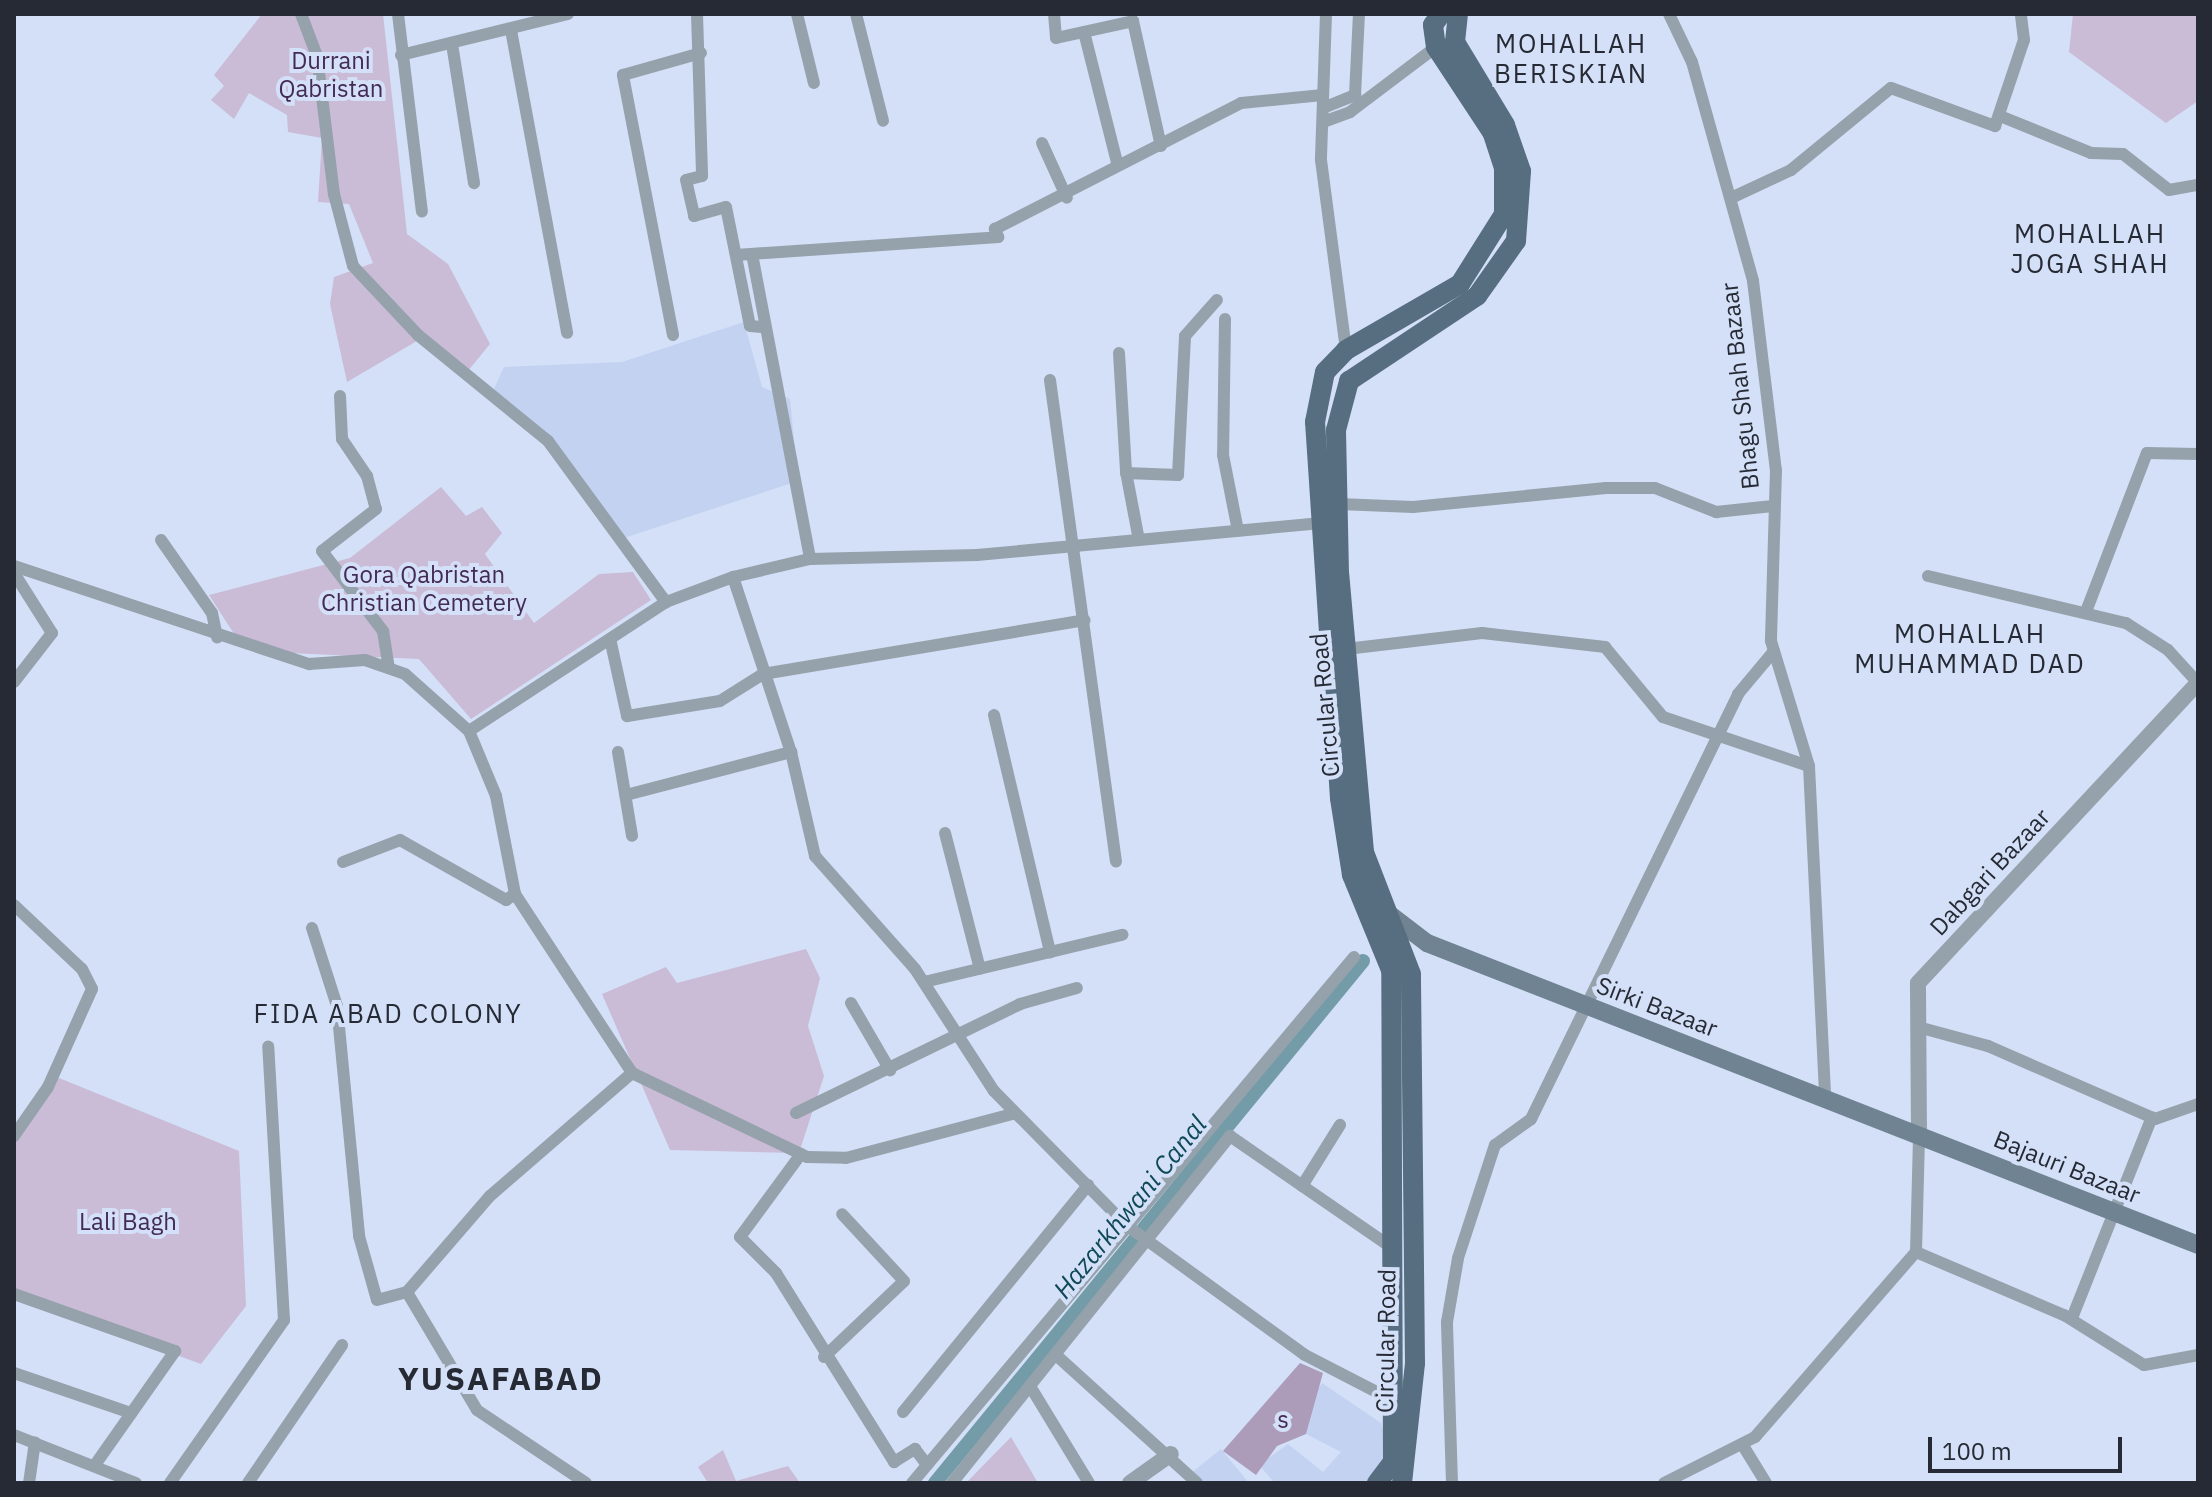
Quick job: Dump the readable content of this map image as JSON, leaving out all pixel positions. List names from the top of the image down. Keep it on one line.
{"streets":{"main road":["Circular Road","Sirki Bazaar","Bajauri Bazaar"],"street":["Bhagu Shah Bazaar","Dabgari Bazaar"]},"crossings":[["Bhagu Shah Bazaar","Sirki Bazaar"],["Circular Road","Sirki Bazaar"],["Dabgari Bazaar","Sirki Bazaar"],["Dabgari Bazaar","Bajauri Bazaar"],["Sirki Bazaar","Bajauri Bazaar"]],"districts":["MOHALLAH BERISKIAN","MOHALLAH JOGA SHAH","MOHALLAH MUHAMMAD DAD","FIDA ABAD COLONY","YUSAFABAD"],"water":["Hazarkhwani Canal"],"parks":["Durrani Qabristan","Gora Qabristan Christian Cemetery","Lali Bagh","s"],"scale_bar":"100 m"}
